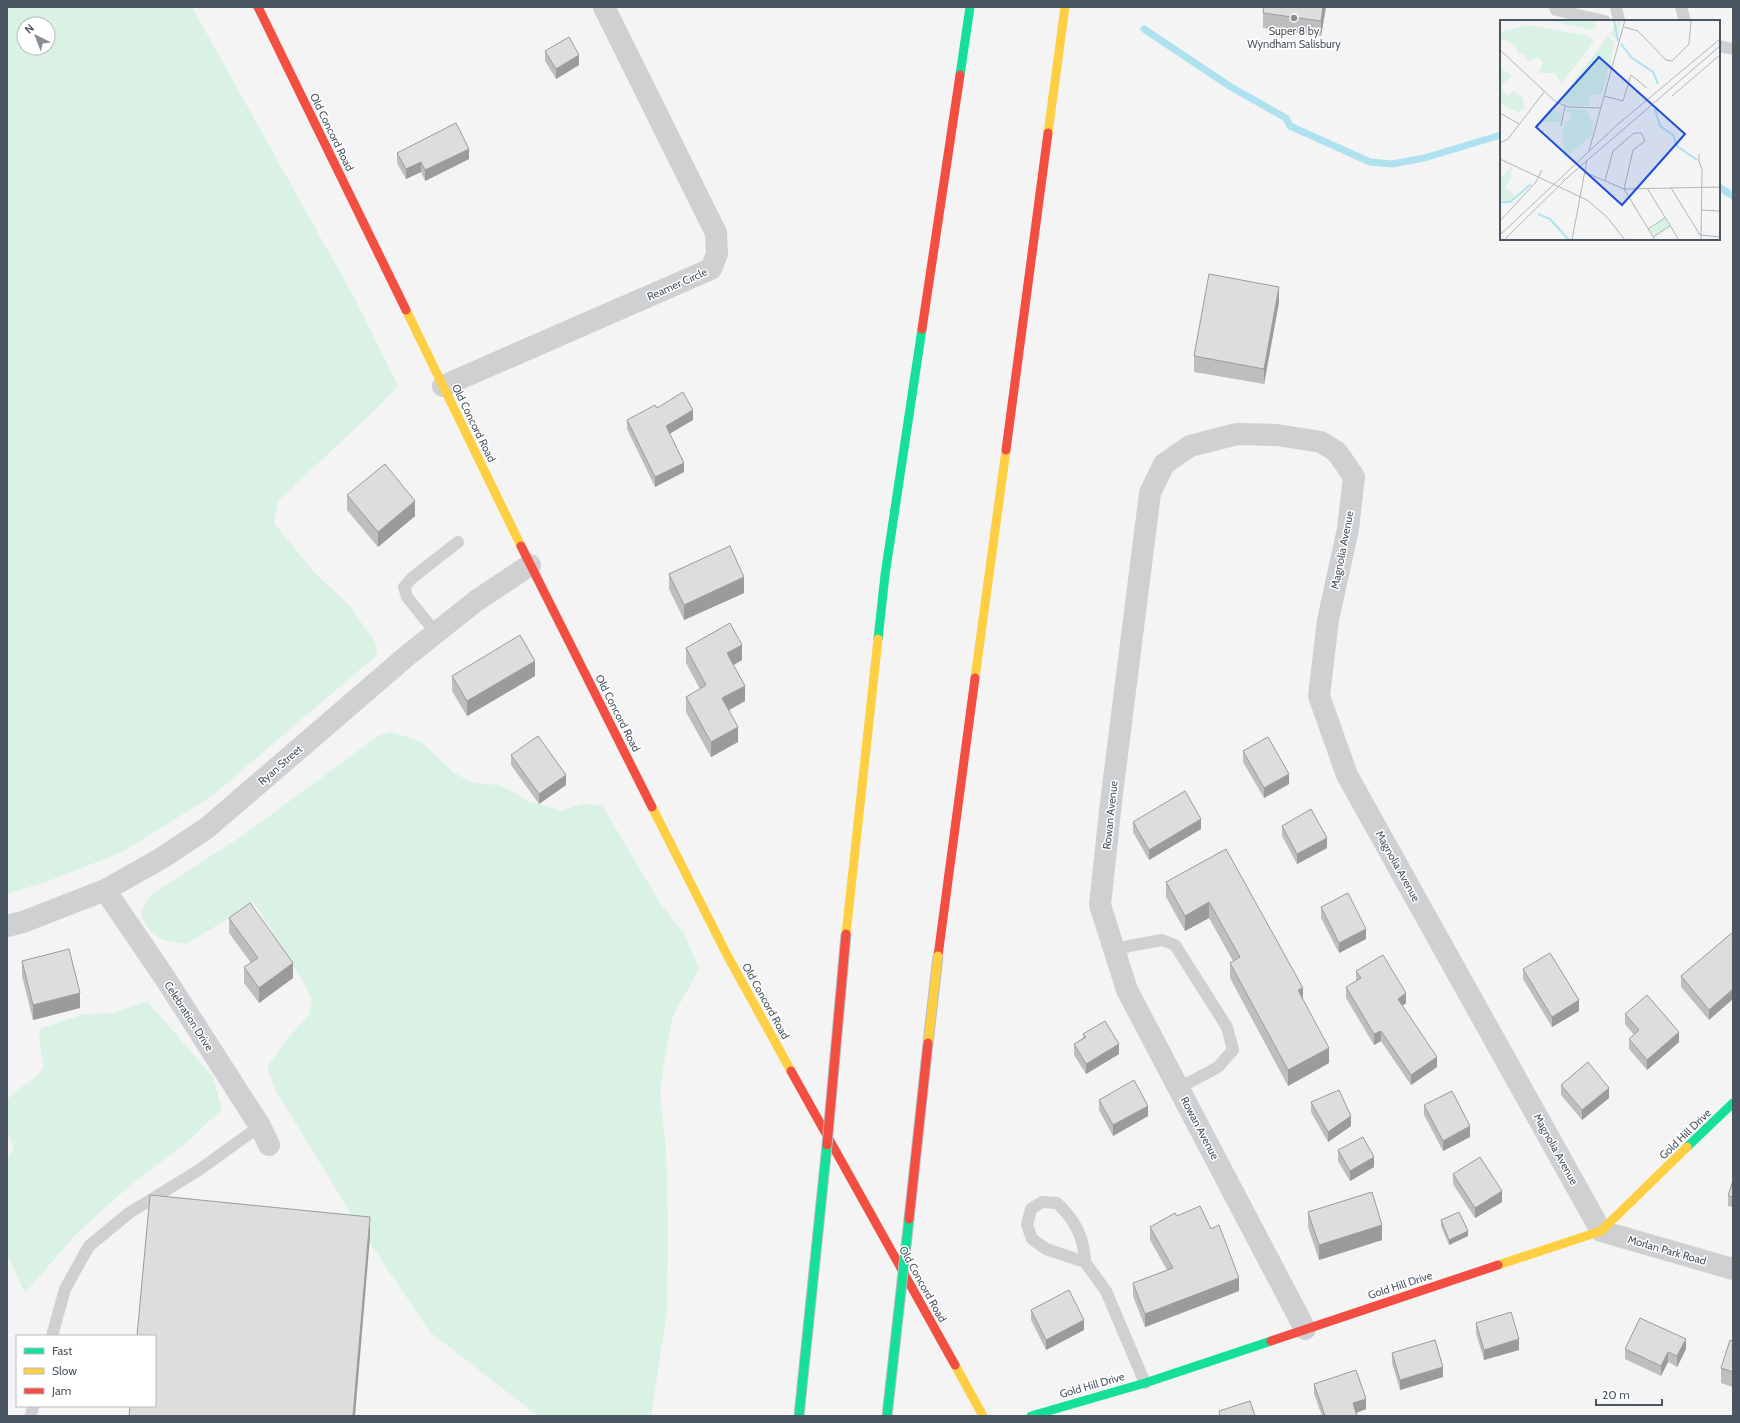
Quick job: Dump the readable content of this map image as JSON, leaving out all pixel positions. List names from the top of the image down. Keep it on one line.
{"streets":{"main road":["Old Concord Road","Gold Hill Drive"],"street":["Reamer Circle","Magnolia Avenue","Ryan Street","Rowan Avenue","Celebration Drive","Morlan Park Road"]},"crossings":[["Old Concord Road","Reamer Circle"],["Old Concord Road","Ryan Street"],["Magnolia Avenue","Rowan Avenue"],["Magnolia Avenue","Gold Hill Drive"],["Magnolia Avenue","Morlan Park Road"],["Ryan Street","Celebration Drive"],["Rowan Avenue","Gold Hill Drive"],["Gold Hill Drive","Morlan Park Road"]],"places":["Super 8 by Wyndham Salisbury"],"legend":["Fast","Slow","Jam"],"scale_bar":"20 m","north":"top left"}
